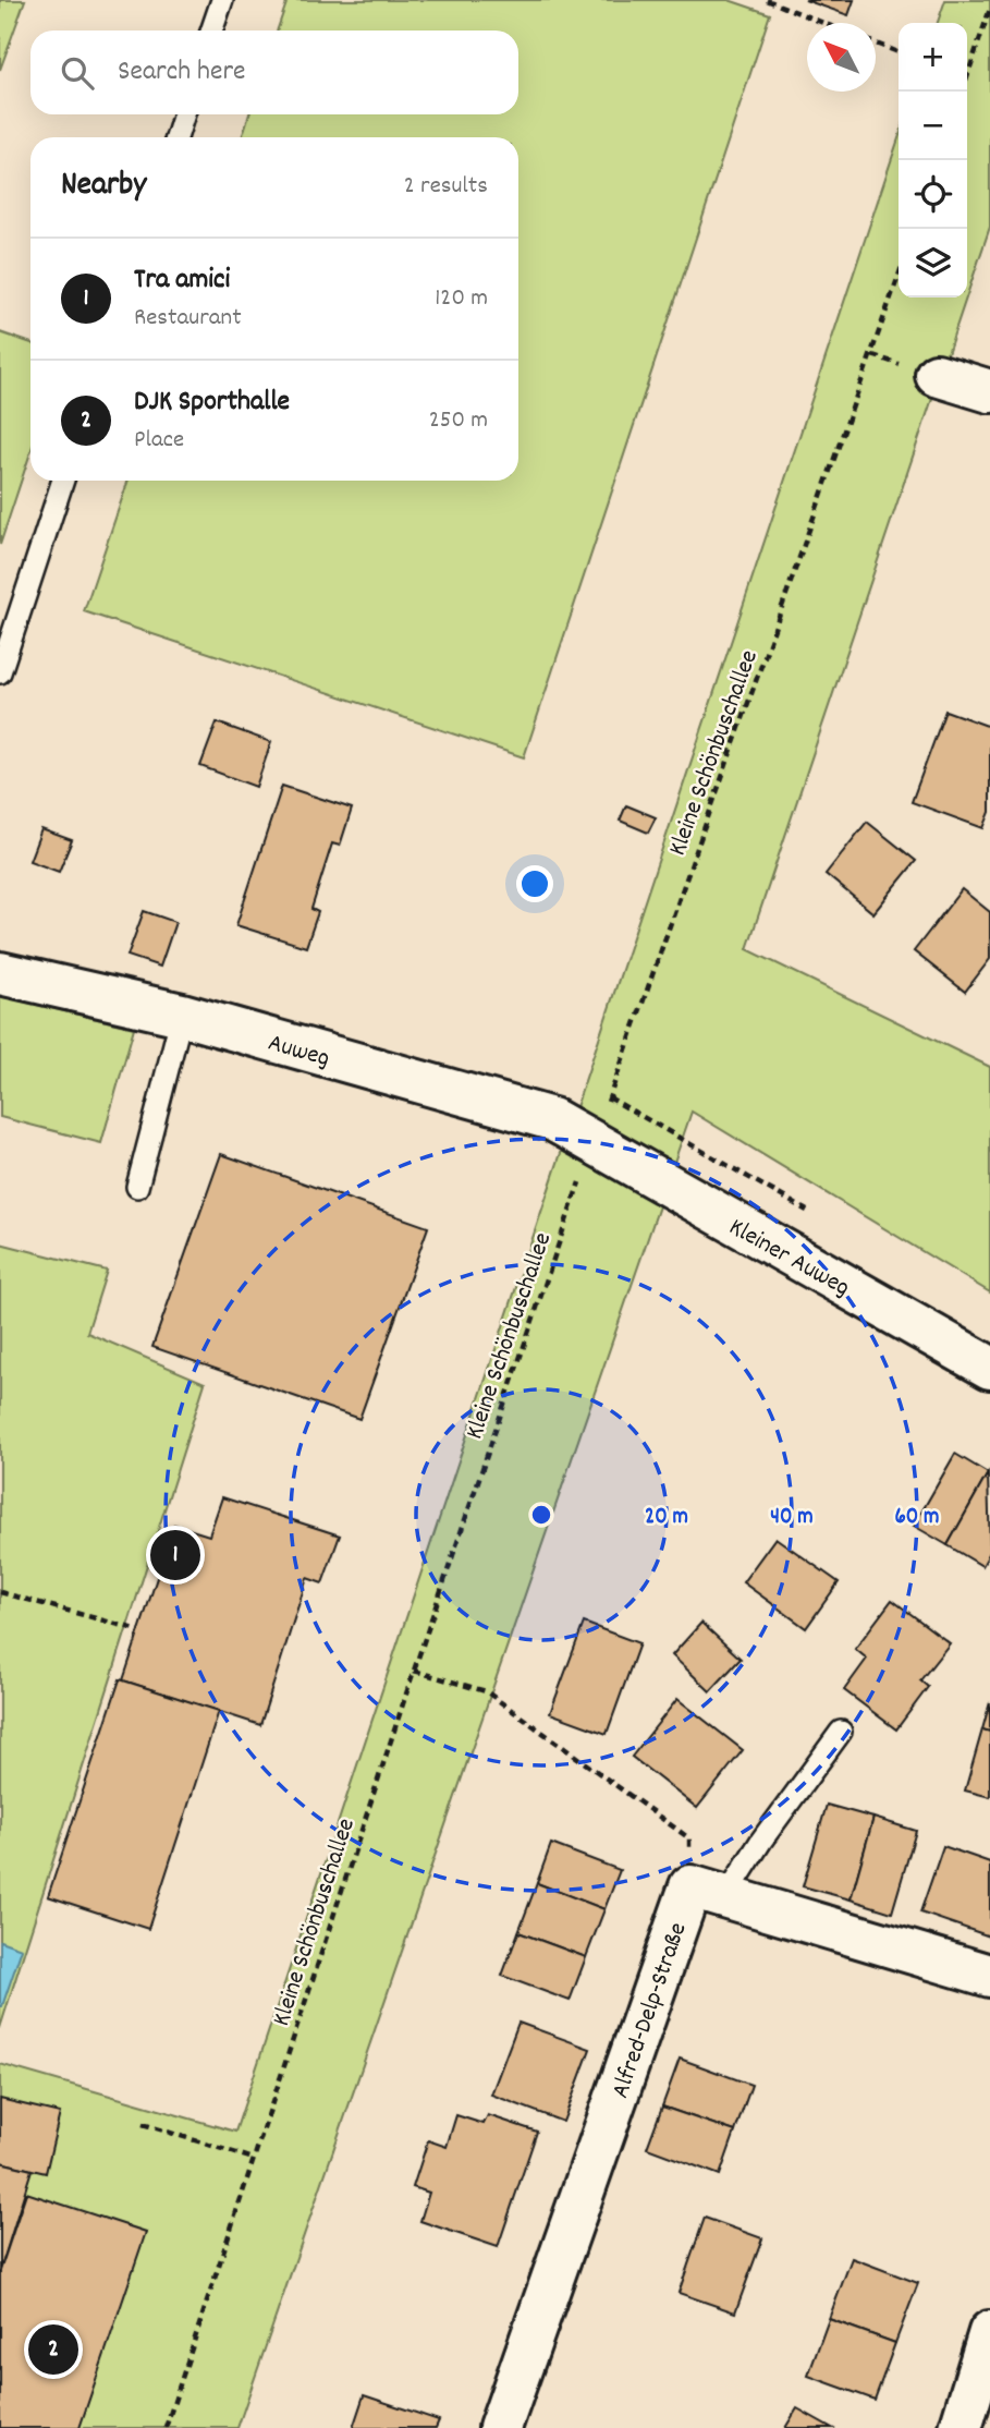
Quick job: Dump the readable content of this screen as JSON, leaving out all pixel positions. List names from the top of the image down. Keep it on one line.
{"streets":{"street":["Auweg","Kleiner Auweg","Alfred-Delp-Straße"],"path":["Kleine Schönbuschallee"]},"crossings":[["Kleine Schönbuschallee","Auweg"],["Kleine Schönbuschallee","Kleiner Auweg"],["Auweg","Kleiner Auweg"]],"north":"top left","page":{"map_buttons":["+","−"],"search":"Search here","heading":["Nearby","2 results"],"list":[{"mark":"1","name":"Tra amici","note":"Restaurant","value":"120 m"},{"mark":"2","name":"DJK Sporthalle","note":"Place","value":"250 m"}],"pins":["1","2"]},"rings":["20 m","40 m","60 m"]}
